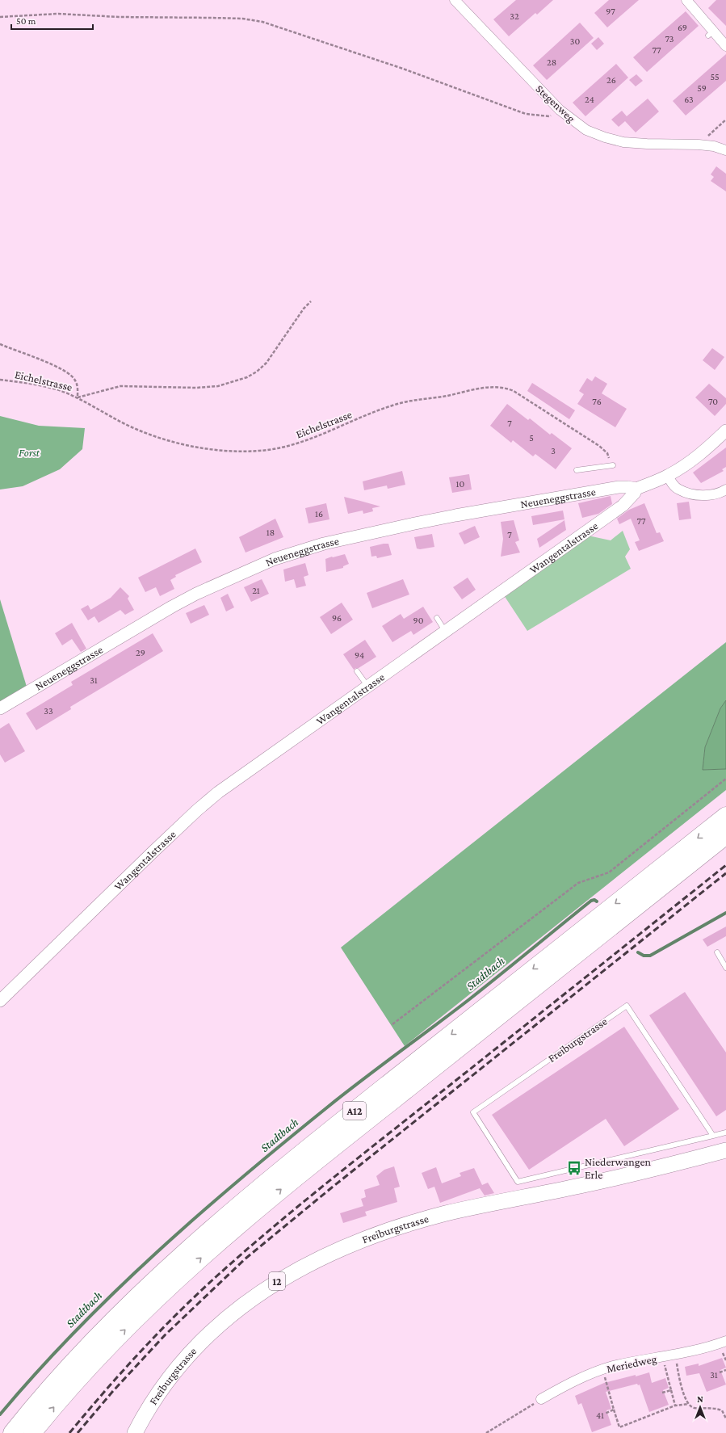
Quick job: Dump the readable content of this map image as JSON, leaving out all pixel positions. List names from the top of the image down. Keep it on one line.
{"streets":{"highway":["A12"],"main road":["Freiburgstrasse","12"],"street":["Stegenweg","Neueneggstrasse","Wangentalstrasse","Meriedweg"],"path":["Eichelstrasse"]},"crossings":[["Neueneggstrasse","Wangentalstrasse"]],"water":["Stadtbach"],"parks":["Forst"],"places":{"bus stop":["Niederwangen Erle"]},"house_numbers":["97","32","69","73","30","77","28","55","26","59","24","63","76","70","7","5","3","10","16","77","18","7","21","96","90","29","94","31","33","31","41"],"scale_bar":"50 m","north":"top"}
